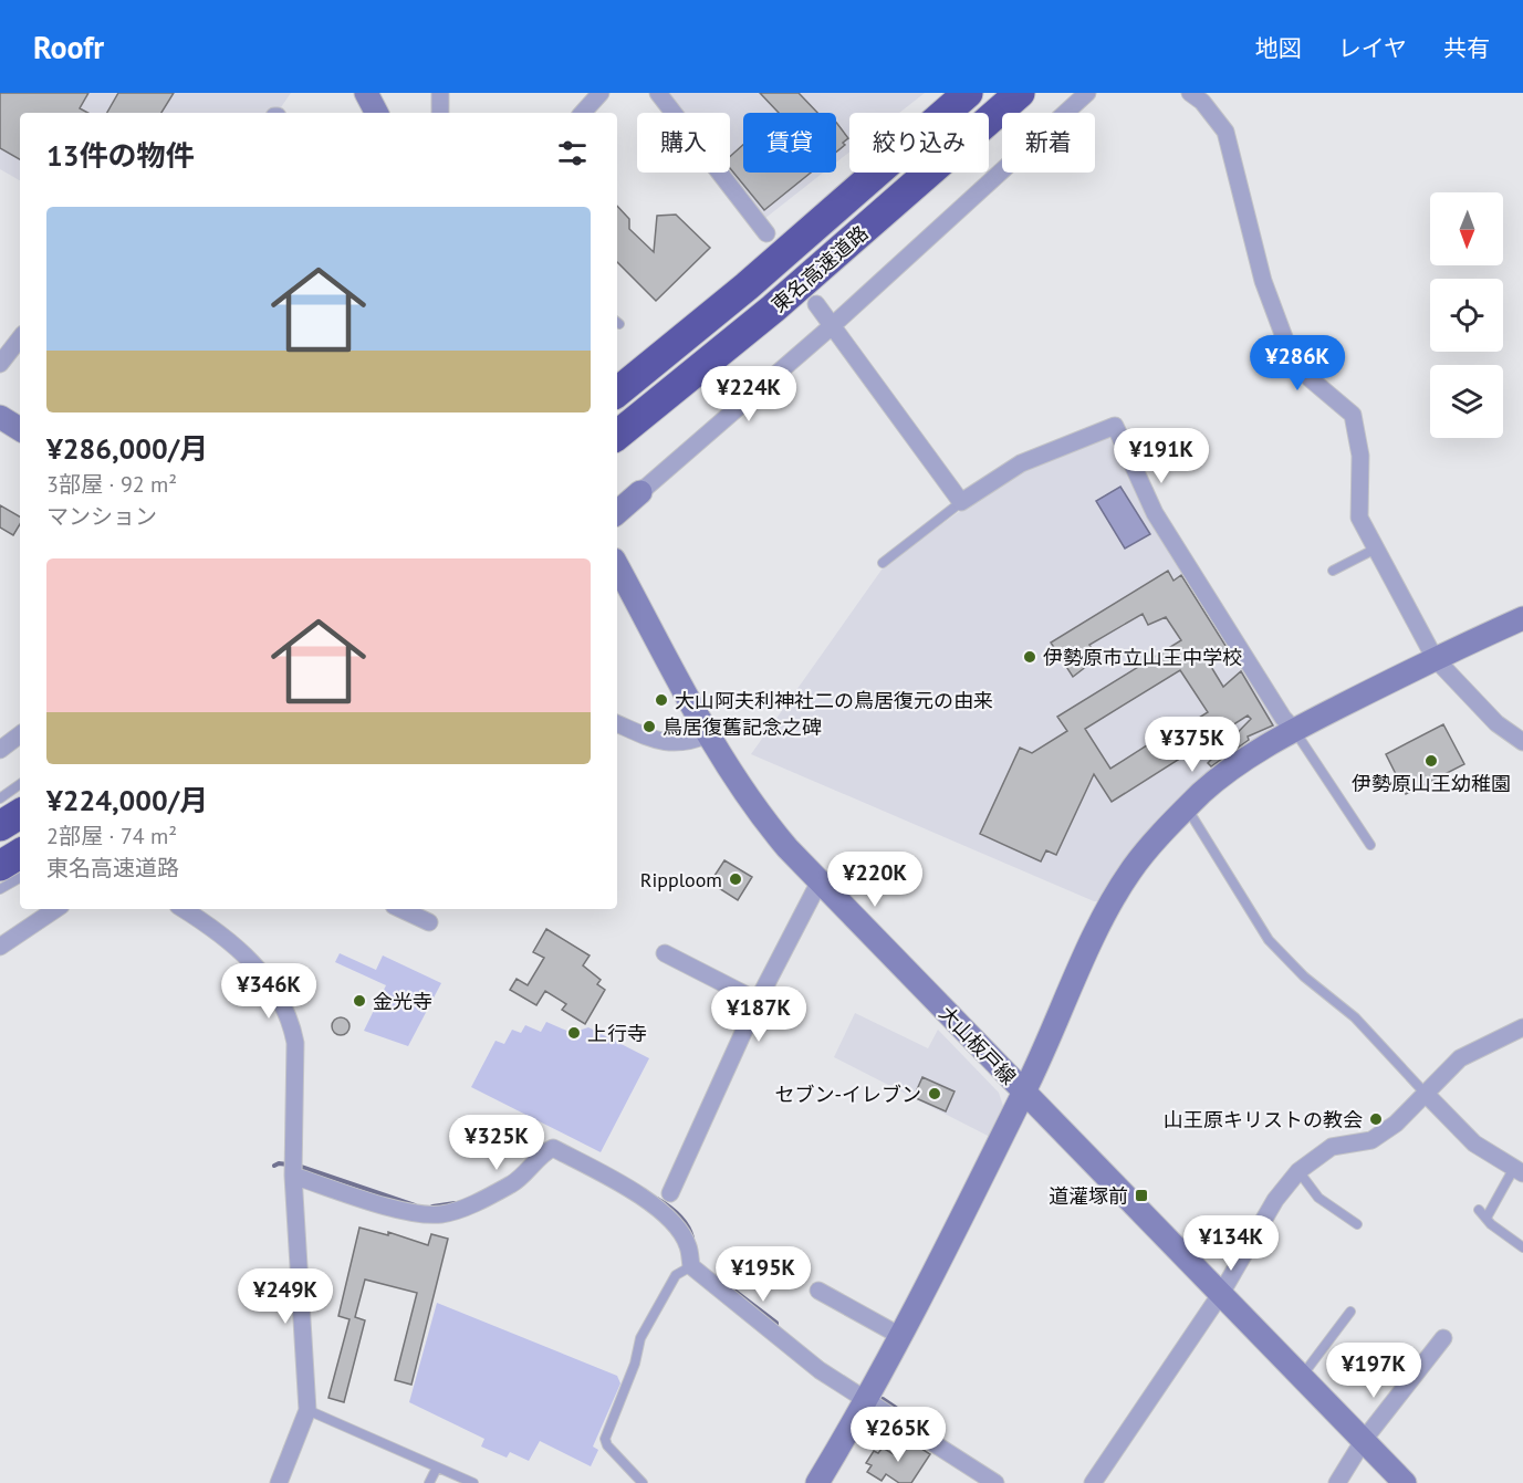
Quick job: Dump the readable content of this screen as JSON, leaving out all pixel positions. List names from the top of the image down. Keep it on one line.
{"streets":{"highway":["東名高速道路"],"main road":["大山板戸線"]},"places":{"other":["伊勢原市立山王中学校","大山阿夫利神社二の鳥居復元の由来","鳥居復舊記念之碑","伊勢原山王幼稚園","Ripploom","金光寺","上行寺","セブン-イレブン","山王原キリストの教会"],"transit":["道灌塚前"]},"north":"bottom","page":{"header":"Roofr","nav":["地図","レイヤ","共有"],"chip":["購入","賃貸","絞り込み","新着"],"heading":"13件の物件","list":[{"name":"¥286,000/月","note":"3部屋 · 92 m² · マンション"},{"name":"¥224,000/月","note":"2部屋 · 74 m² · 東名高速道路"}],"price":["¥286K","¥224K","¥191K","¥375K","¥220K","¥346K","¥187K","¥325K","¥134K","¥195K","¥249K","¥197K","¥265K"]}}
